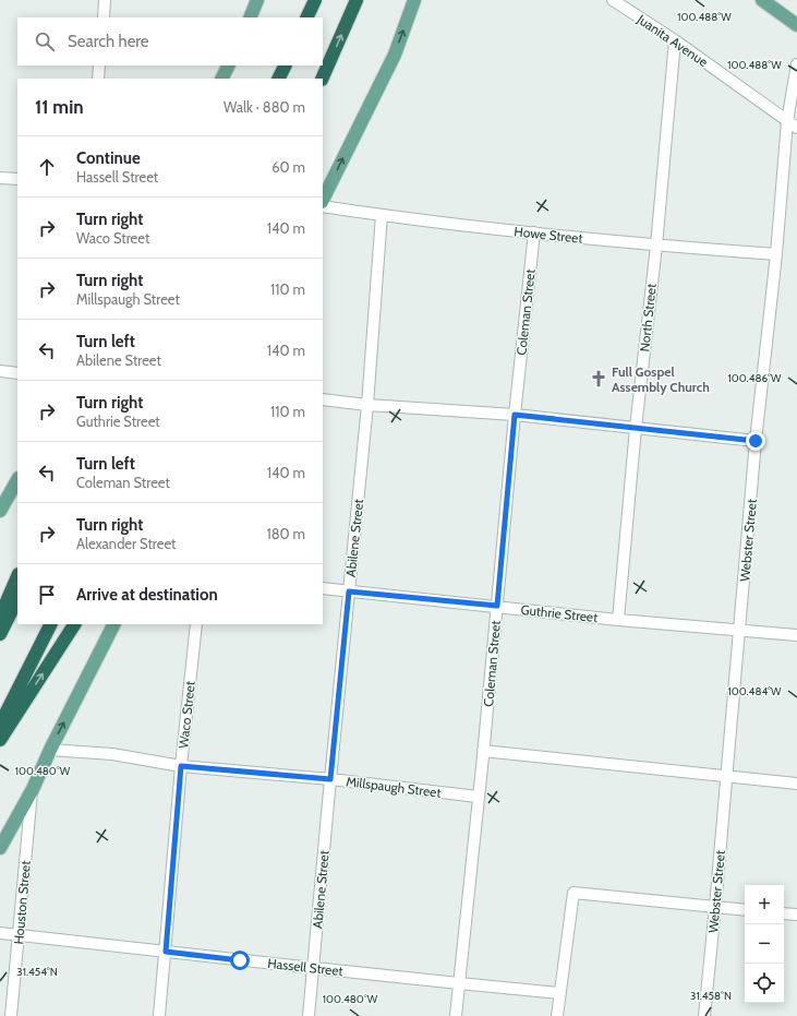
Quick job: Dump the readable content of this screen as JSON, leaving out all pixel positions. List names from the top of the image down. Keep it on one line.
{"streets":{"street":["Juanita Avenue","Howe Street","Coleman Street","North Street","Abilene Street","Webster Street","Guthrie Street","Waco Street","Millspaugh Street","Houston Street","Hassell Street"]},"crossings":[["Juanita Avenue","North Street"],["Juanita Avenue","Webster Street"],["Howe Street","Coleman Street"],["Howe Street","North Street"],["Howe Street","Abilene Street"],["Howe Street","Webster Street"],["Coleman Street","Guthrie Street"],["Coleman Street","Millspaugh Street"],["Coleman Street","Hassell Street"],["North Street","Guthrie Street"],["Abilene Street","Guthrie Street"],["Abilene Street","Millspaugh Street"],["Abilene Street","Hassell Street"],["Webster Street","Guthrie Street"],["Waco Street","Millspaugh Street"],["Waco Street","Hassell Street"],["Houston Street","Hassell Street"]],"places":{"church":["Full Gospel Assembly Church"]},"page":{"search":"Search here","heading":["11 min","Walk · 880 m"],"list":[["Continue","Hassell Street","60 m"],["Turn right","Waco Street","140 m"],["Turn right","Millspaugh Street","110 m"],["Turn left","Abilene Street","140 m"],["Turn right","Guthrie Street","110 m"],["Turn left","Coleman Street","140 m"],["Turn right","Alexander Street","180 m"],"Arrive at destination"],"map_buttons":["+","−"]},"coordinates":["100.488°W","100.486°W","100.484°W","100.480°W","31.454°N","31.458°N"]}
